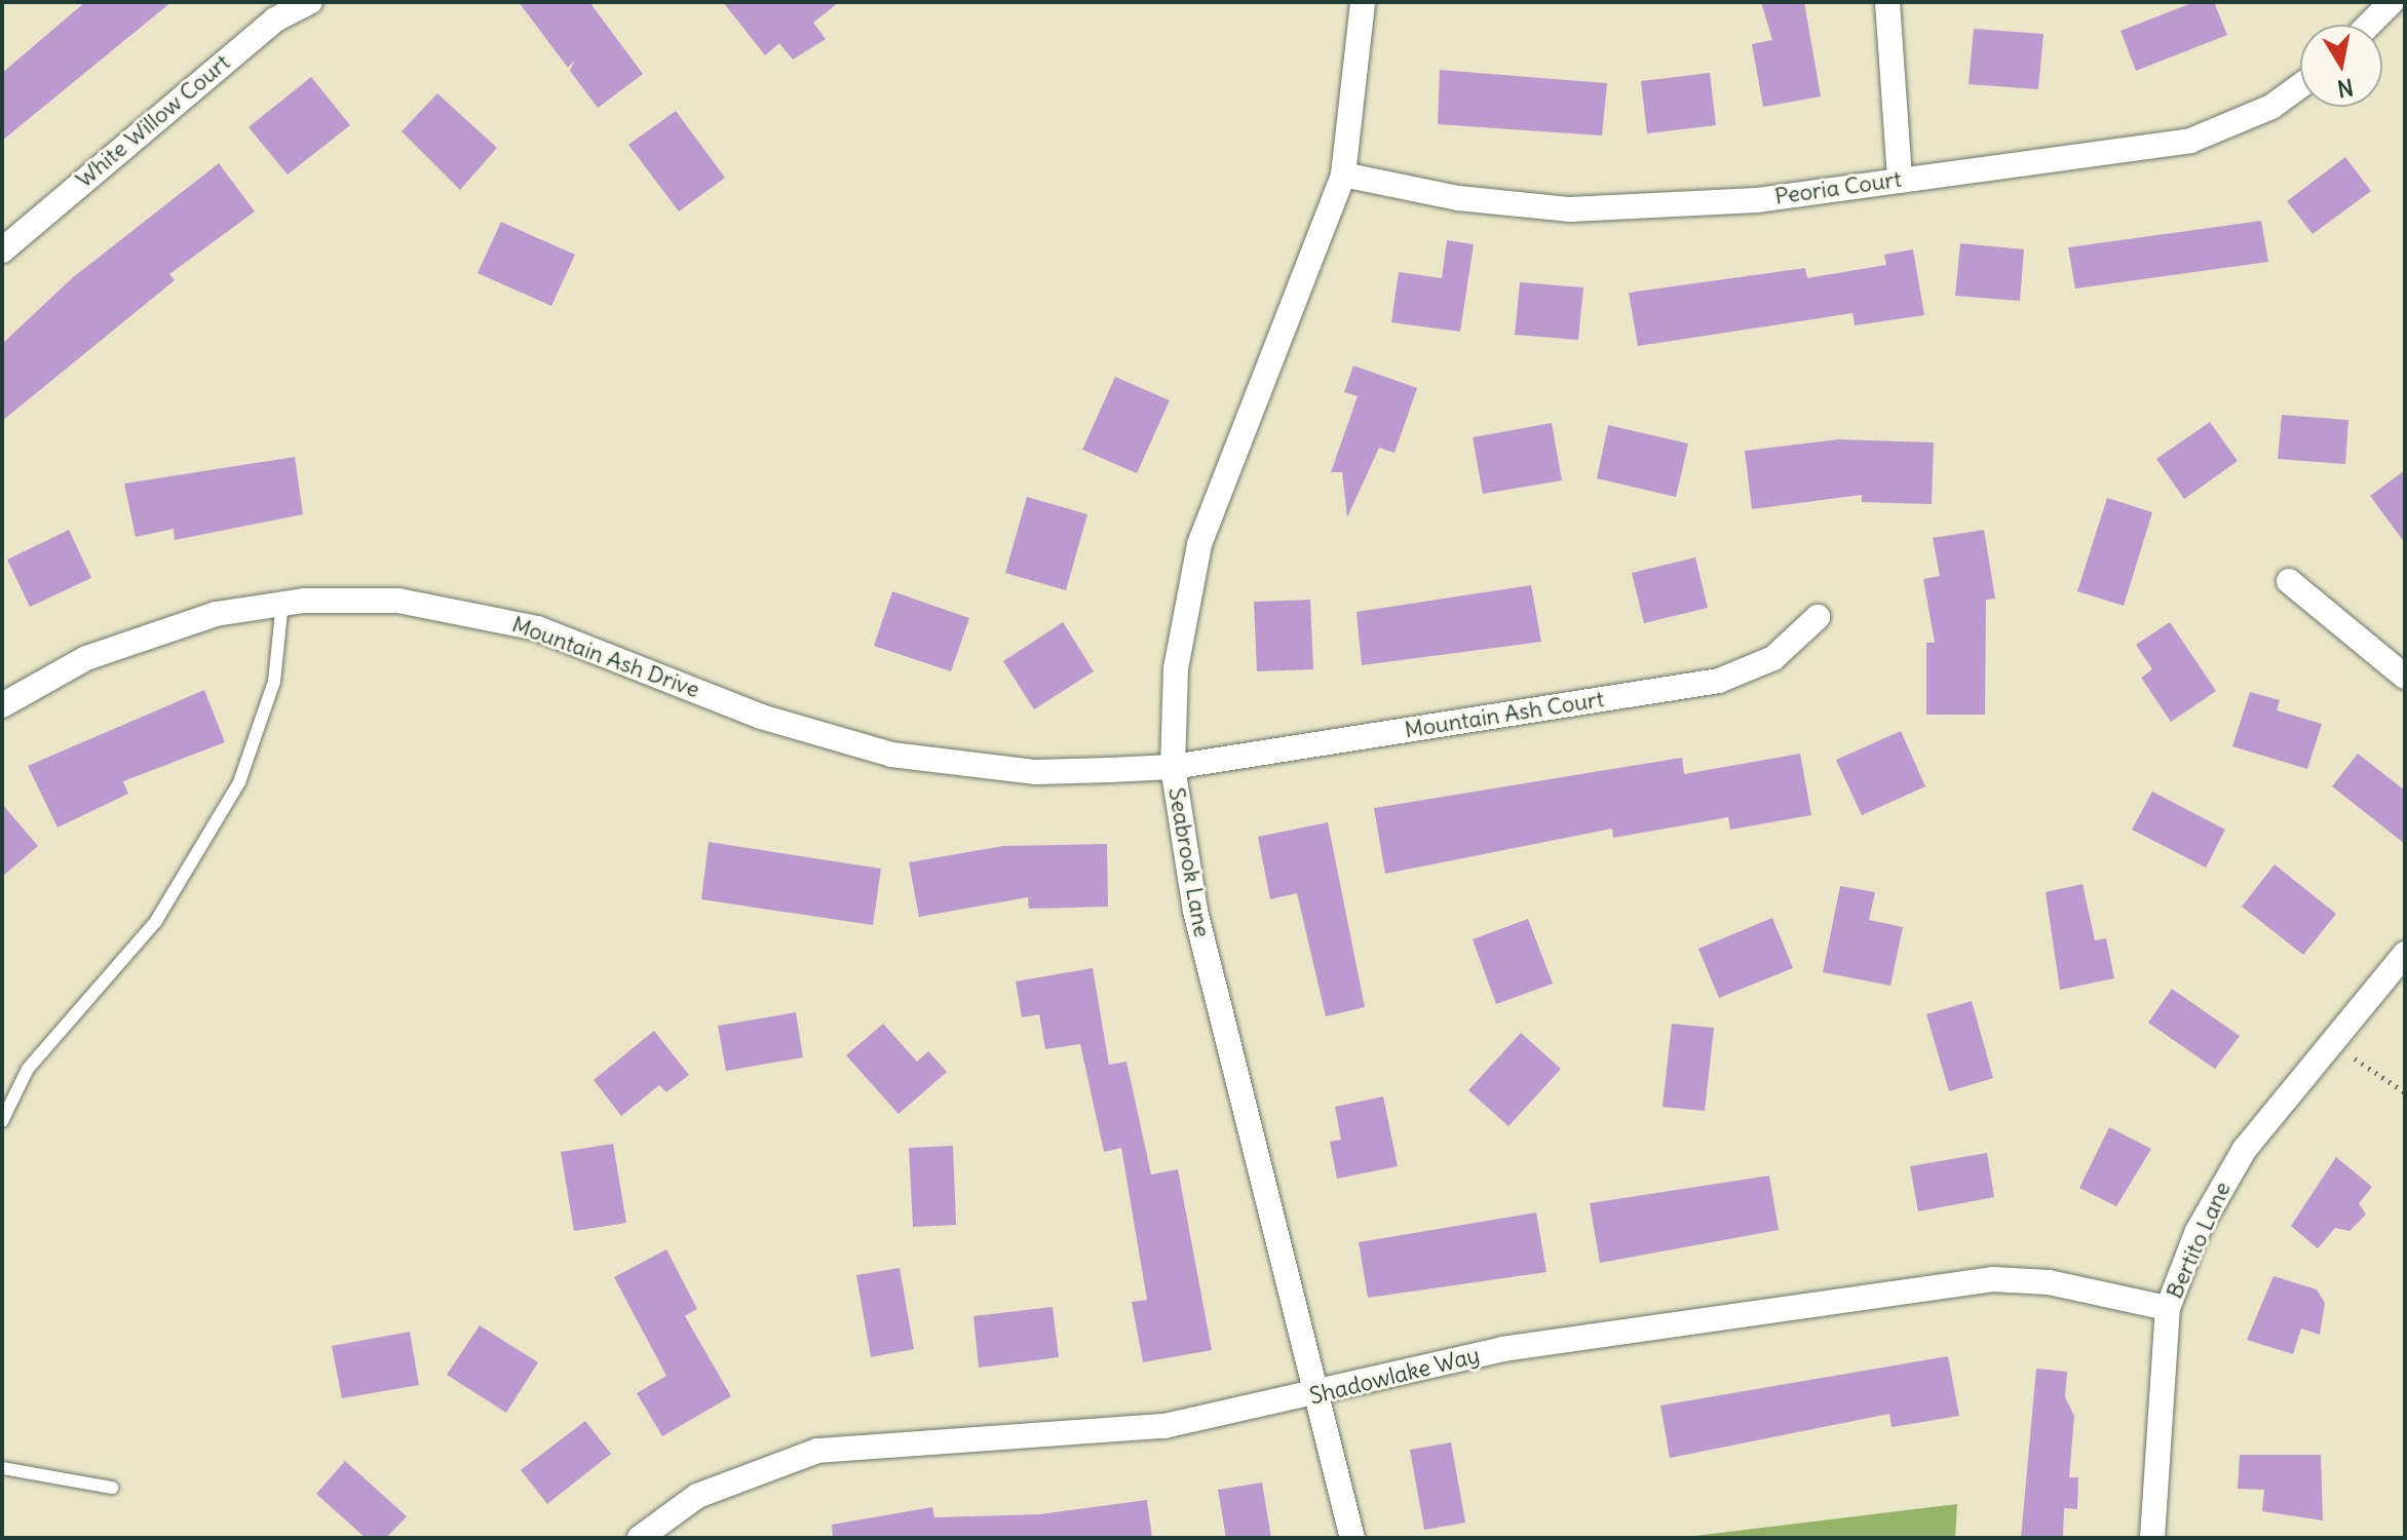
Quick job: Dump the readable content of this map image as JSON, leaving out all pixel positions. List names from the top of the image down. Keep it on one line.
{"streets":{"street":["White Willow Court","Peoria Court","Mountain Ash Drive","Mountain Ash Court","Seabrook Lane","Bertito Lane","Shadowlake Way"]},"crossings":[["Peoria Court","Seabrook Lane"],["Mountain Ash Drive","Mountain Ash Court"],["Mountain Ash Drive","Seabrook Lane"],["Mountain Ash Court","Seabrook Lane"],["Seabrook Lane","Shadowlake Way"],["Bertito Lane","Shadowlake Way"]],"north":"bottom"}
